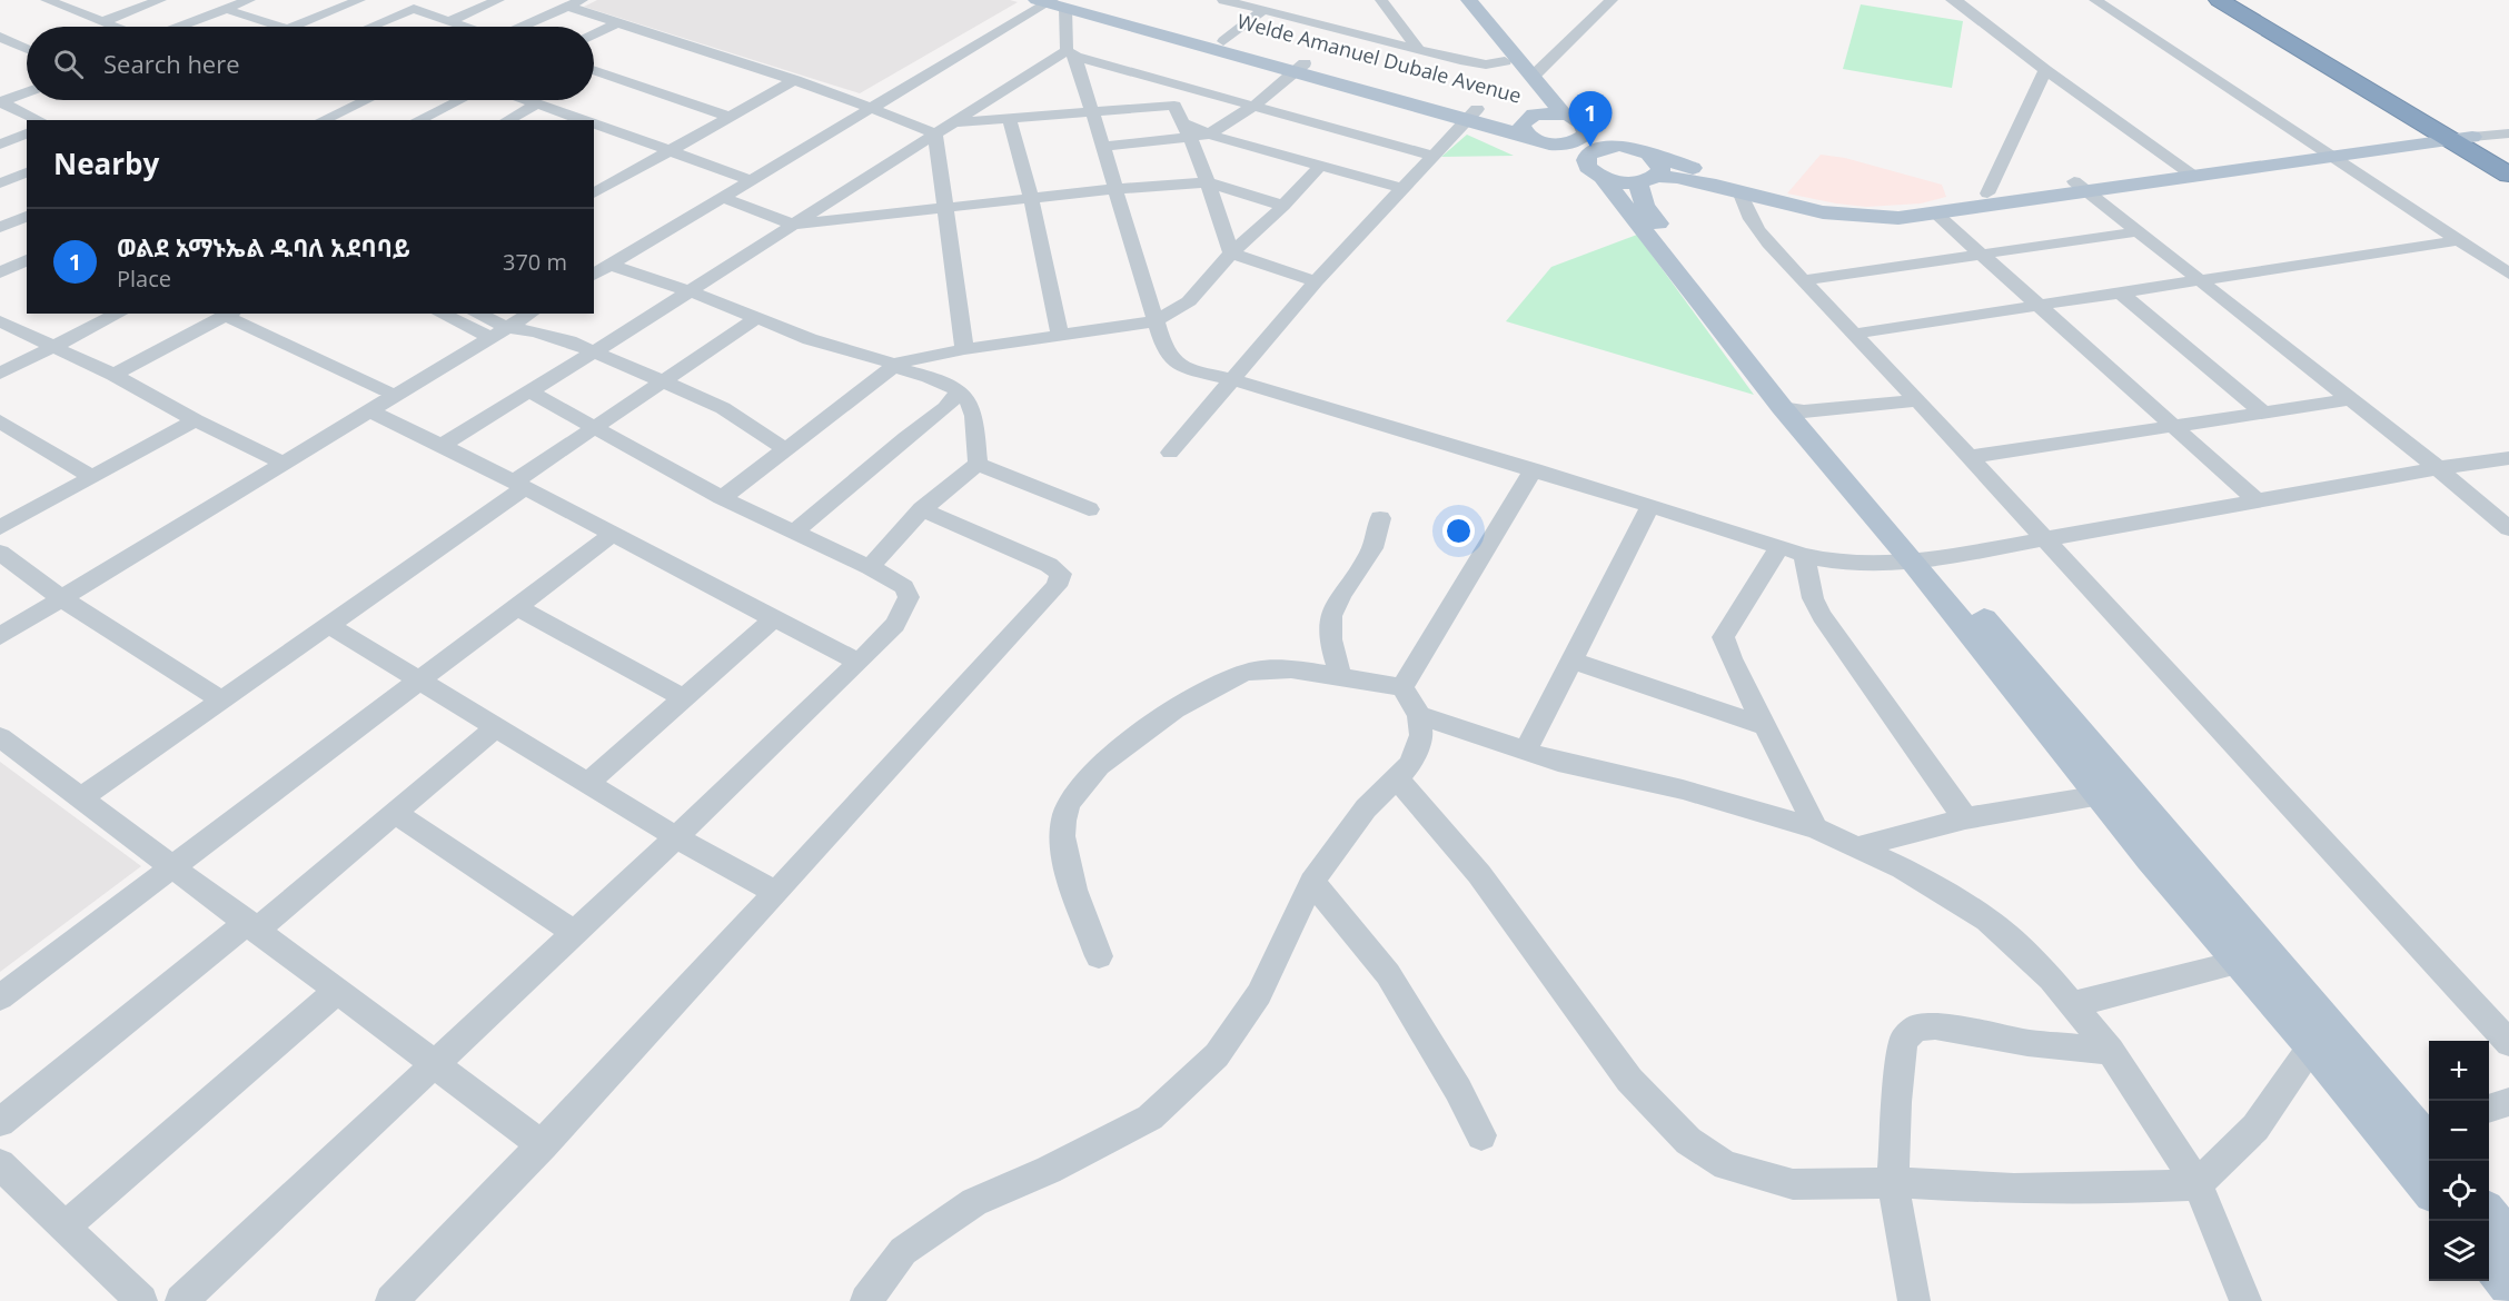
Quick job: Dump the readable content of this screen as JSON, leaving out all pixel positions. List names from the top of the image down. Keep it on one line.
{"streets":{"main road":["Welde Amanuel Dubale Avenue"]},"page":{"search":"Search here","pins":"1","heading":"Nearby","list":[{"mark":"1","name":"ወልደ አማኑኤል ዱባለ አደባባይ","note":"Place","value":"370 m"}],"map_buttons":["+","−"]}}
